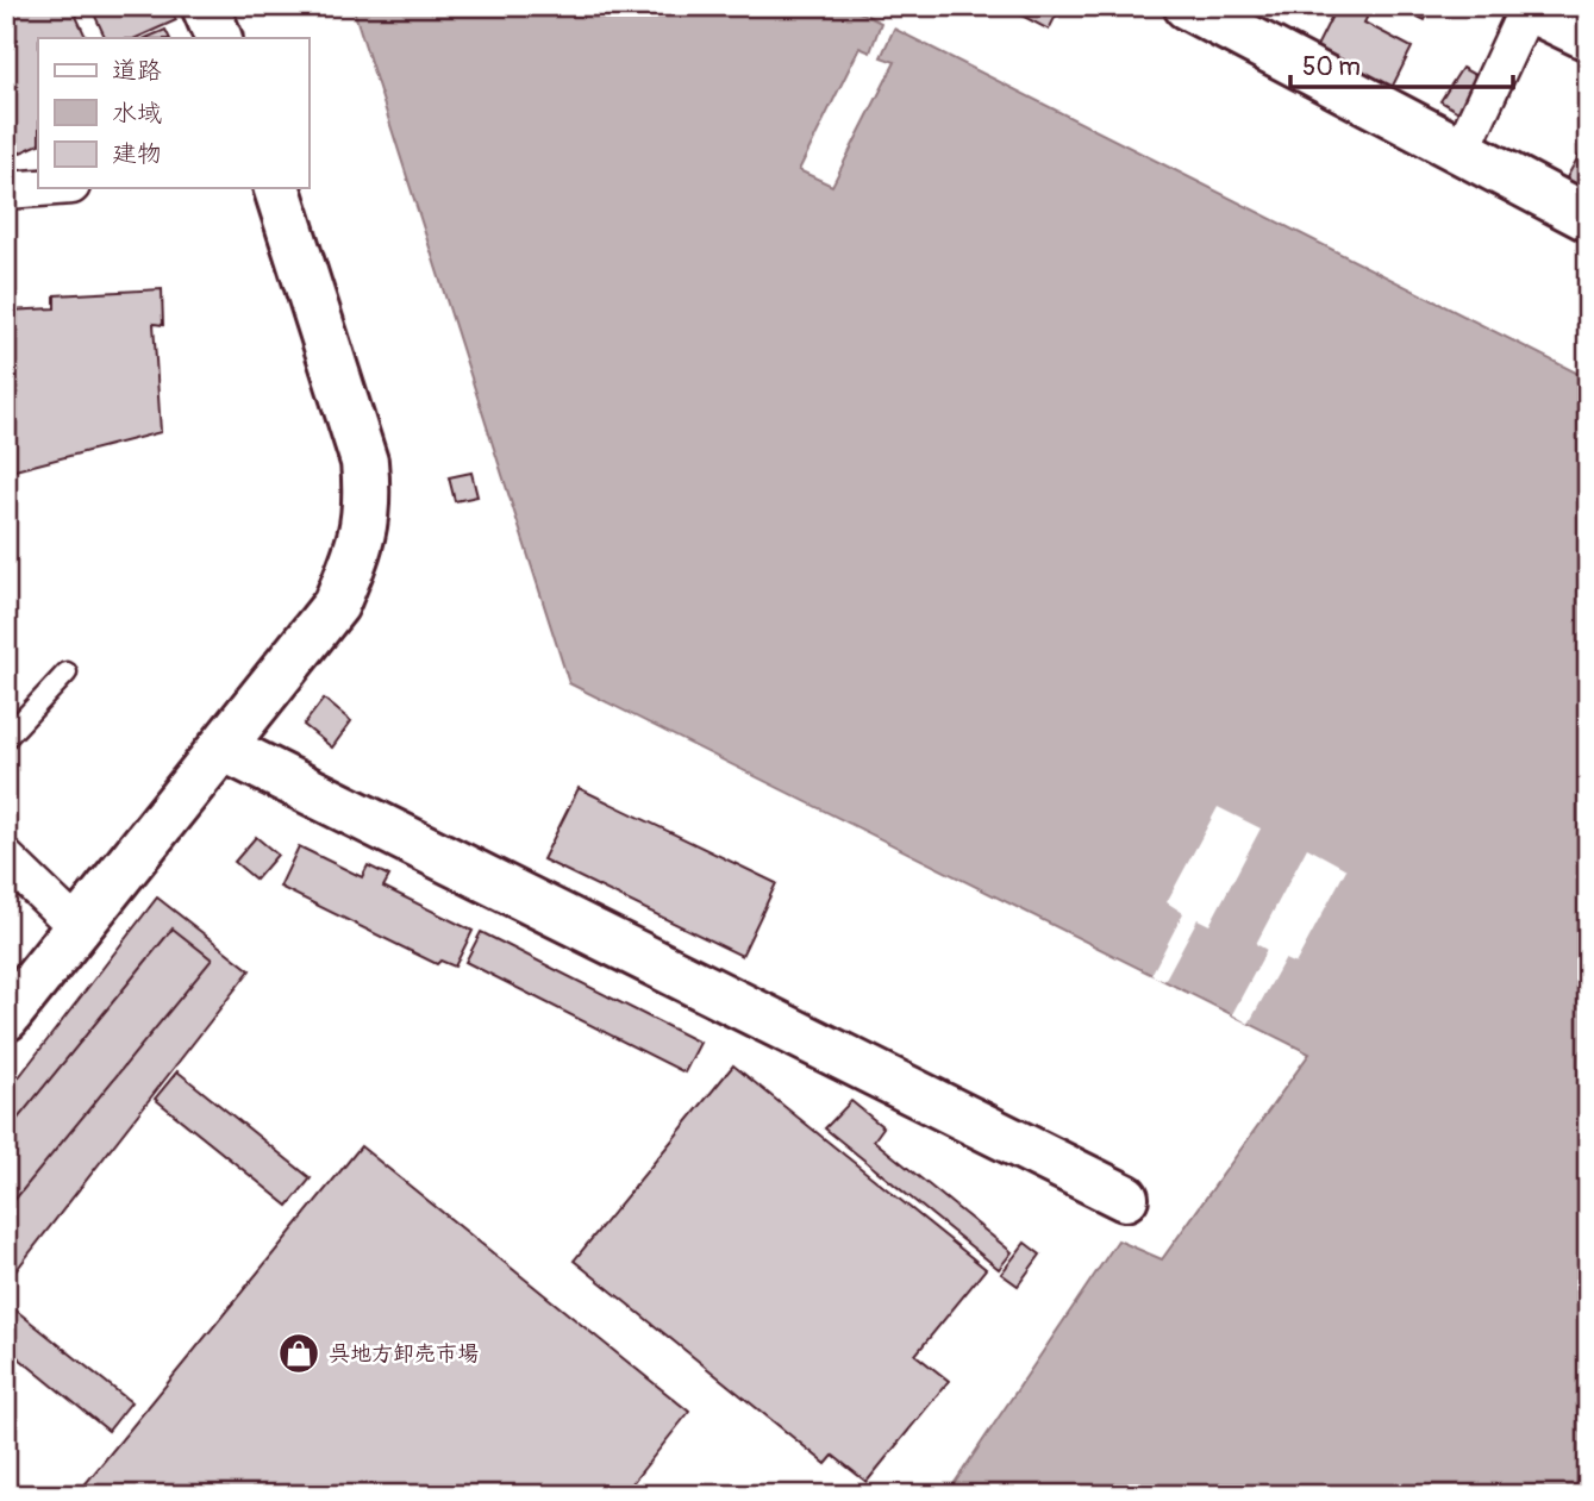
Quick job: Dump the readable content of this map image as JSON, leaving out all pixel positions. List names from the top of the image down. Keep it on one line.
{"places":{"shop":["呉地方卸売市場"]},"legend":["道路","水域","建物"],"scale_bar":"50 m"}
